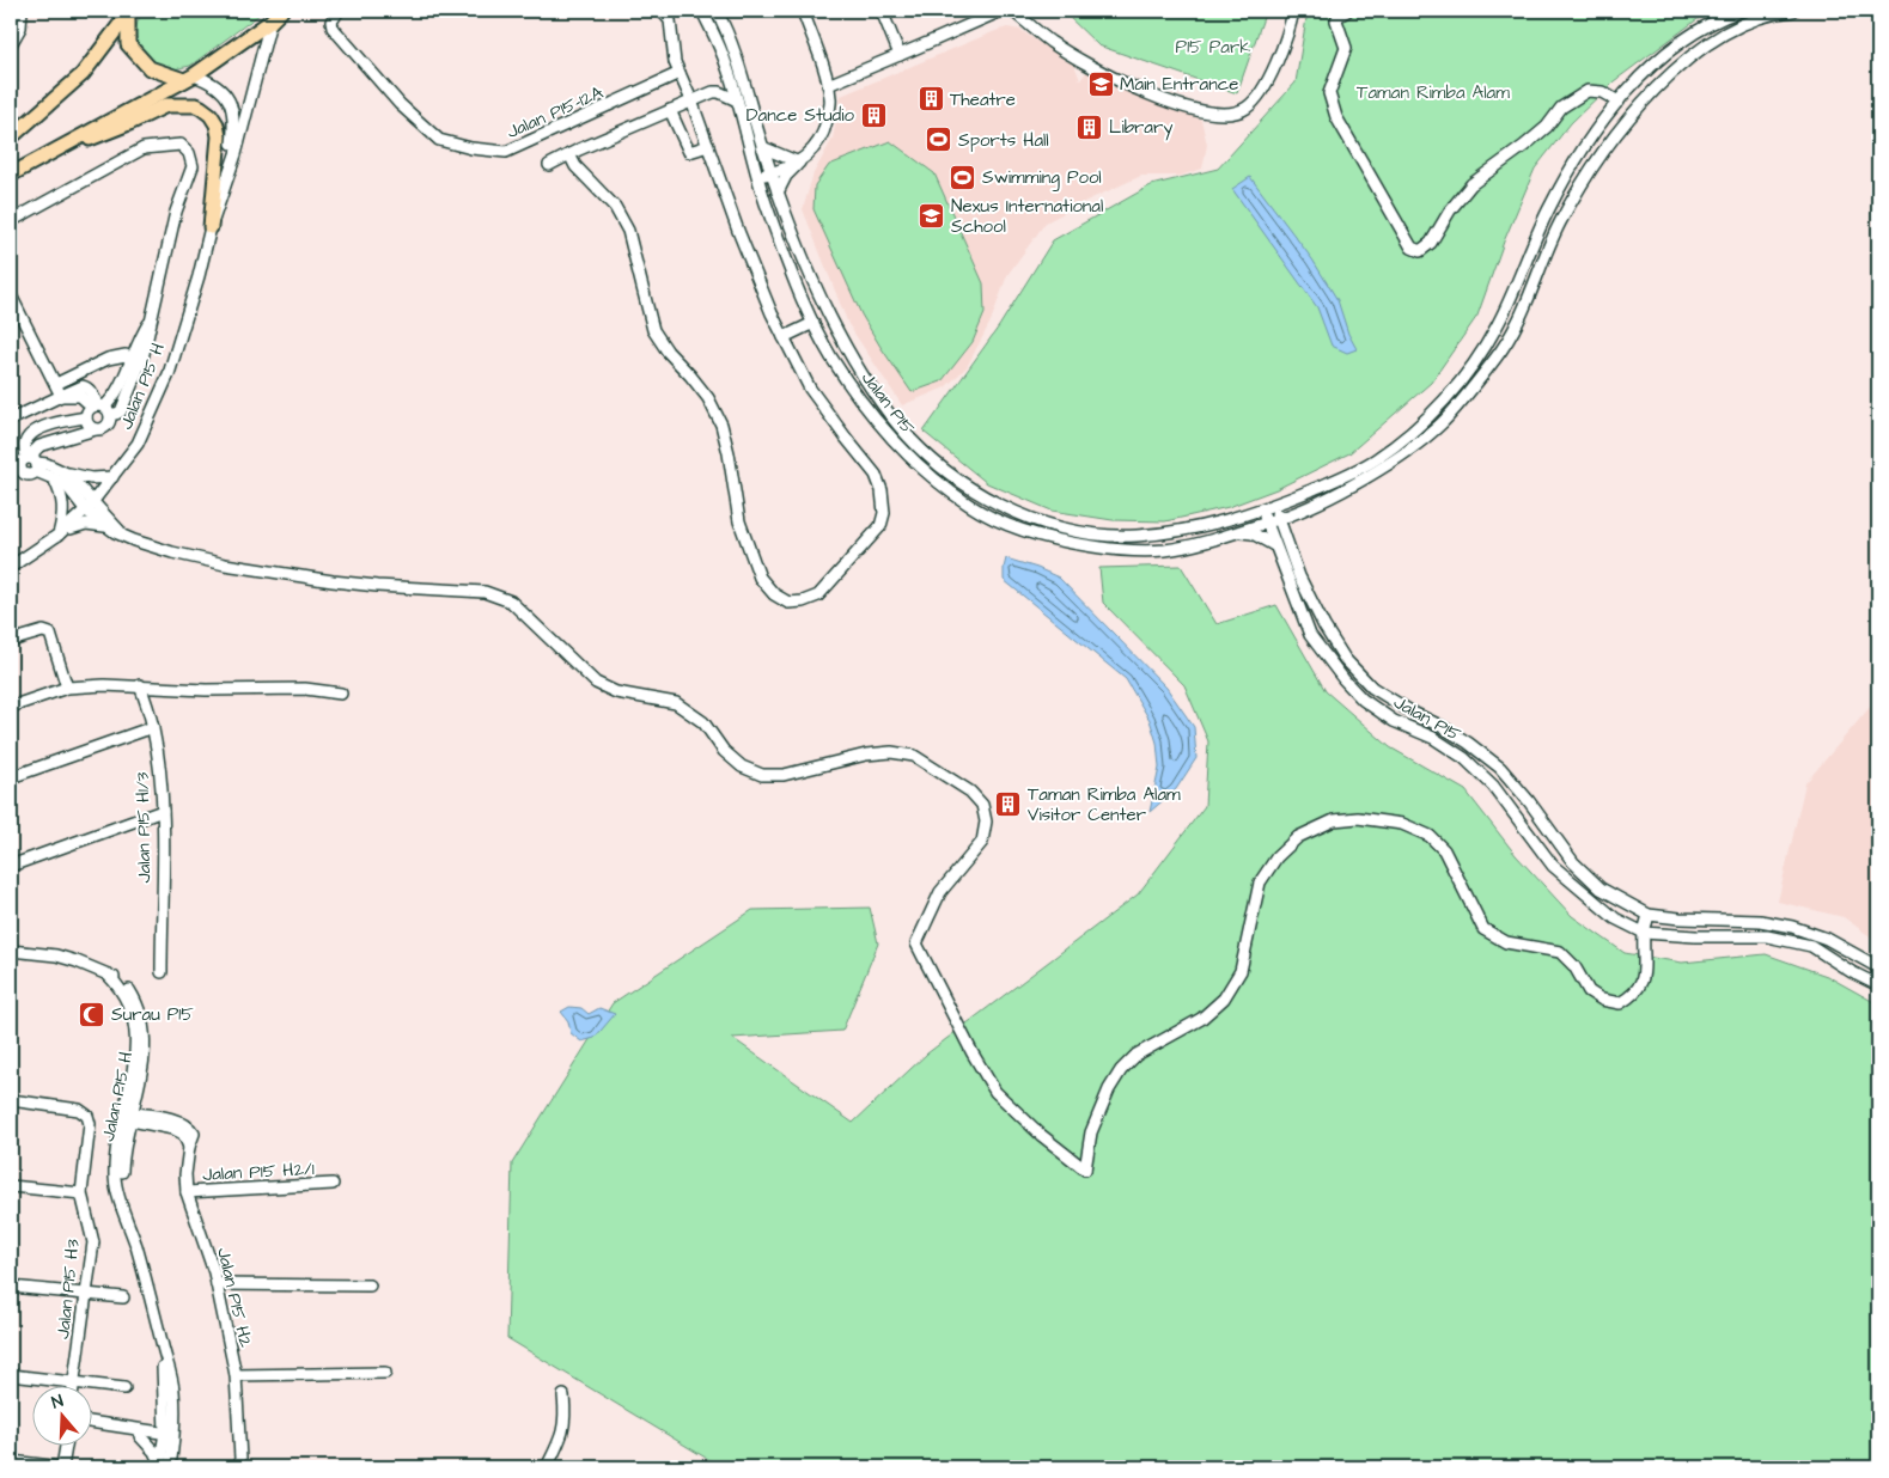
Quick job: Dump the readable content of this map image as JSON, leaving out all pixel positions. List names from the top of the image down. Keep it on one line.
{"streets":{"street":["Jalan P15-12A","Jalan P15 H","Jalan P15","Jalan P15 H1/3","Jalan P15 H2/1","Jalan P15 H3","Jalan P15 H2"]},"crossings":[["Jalan P15 H","Jalan P15 H2"],["Jalan P15 H2/1","Jalan P15 H2"]],"parks":["P15 Park","Taman Rimba Alam"],"places":{"school or university":["Main Entrance","Nexus International School"],"building":["Theatre","Dance Studio","Library","Taman Rimba Alam Visitor Center"],"sports":["Sports Hall","Swimming Pool"],"mosque":["Surau P15"]},"north":"top"}
